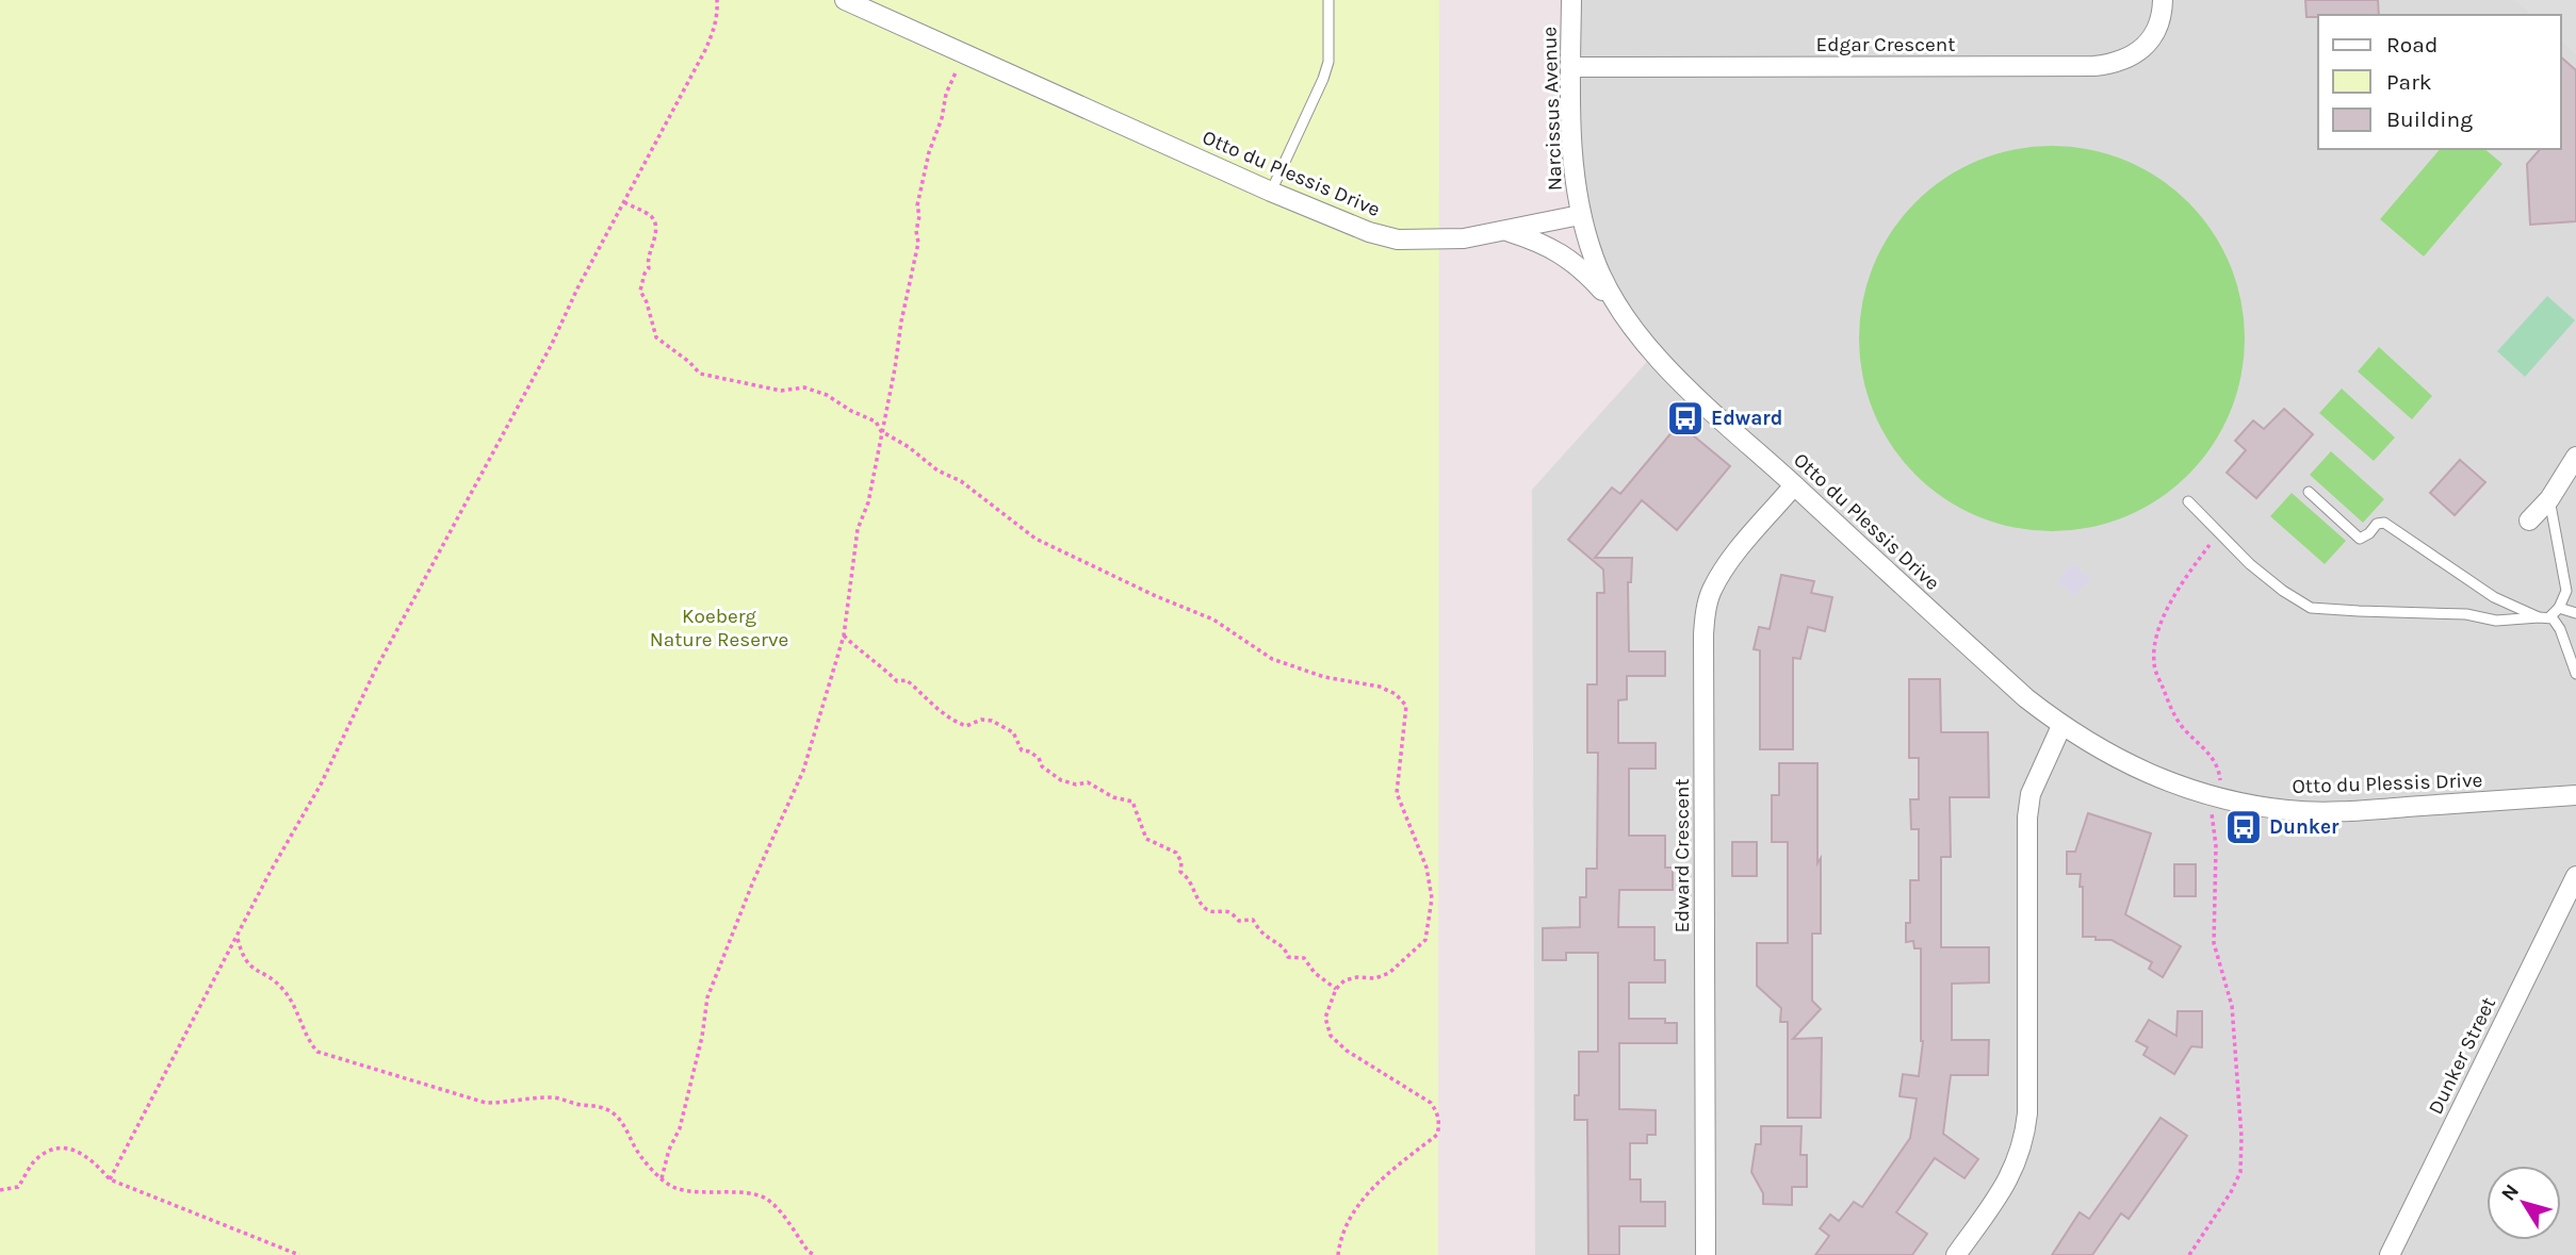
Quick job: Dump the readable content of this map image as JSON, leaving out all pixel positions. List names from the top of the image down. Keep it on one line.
{"streets":{"street":["Edgar Crescent","Narcissus Avenue","Otto du Plessis Drive","Edward Crescent","Dunker Street"]},"crossings":[["Edgar Crescent","Narcissus Avenue"],["Narcissus Avenue","Otto du Plessis Drive"],["Otto du Plessis Drive","Edward Crescent"]],"parks":["Koeberg Nature Reserve"],"places":{"bus stop":["Edward","Dunker"]},"legend":["Road","Park","Building"],"north":"top left"}
